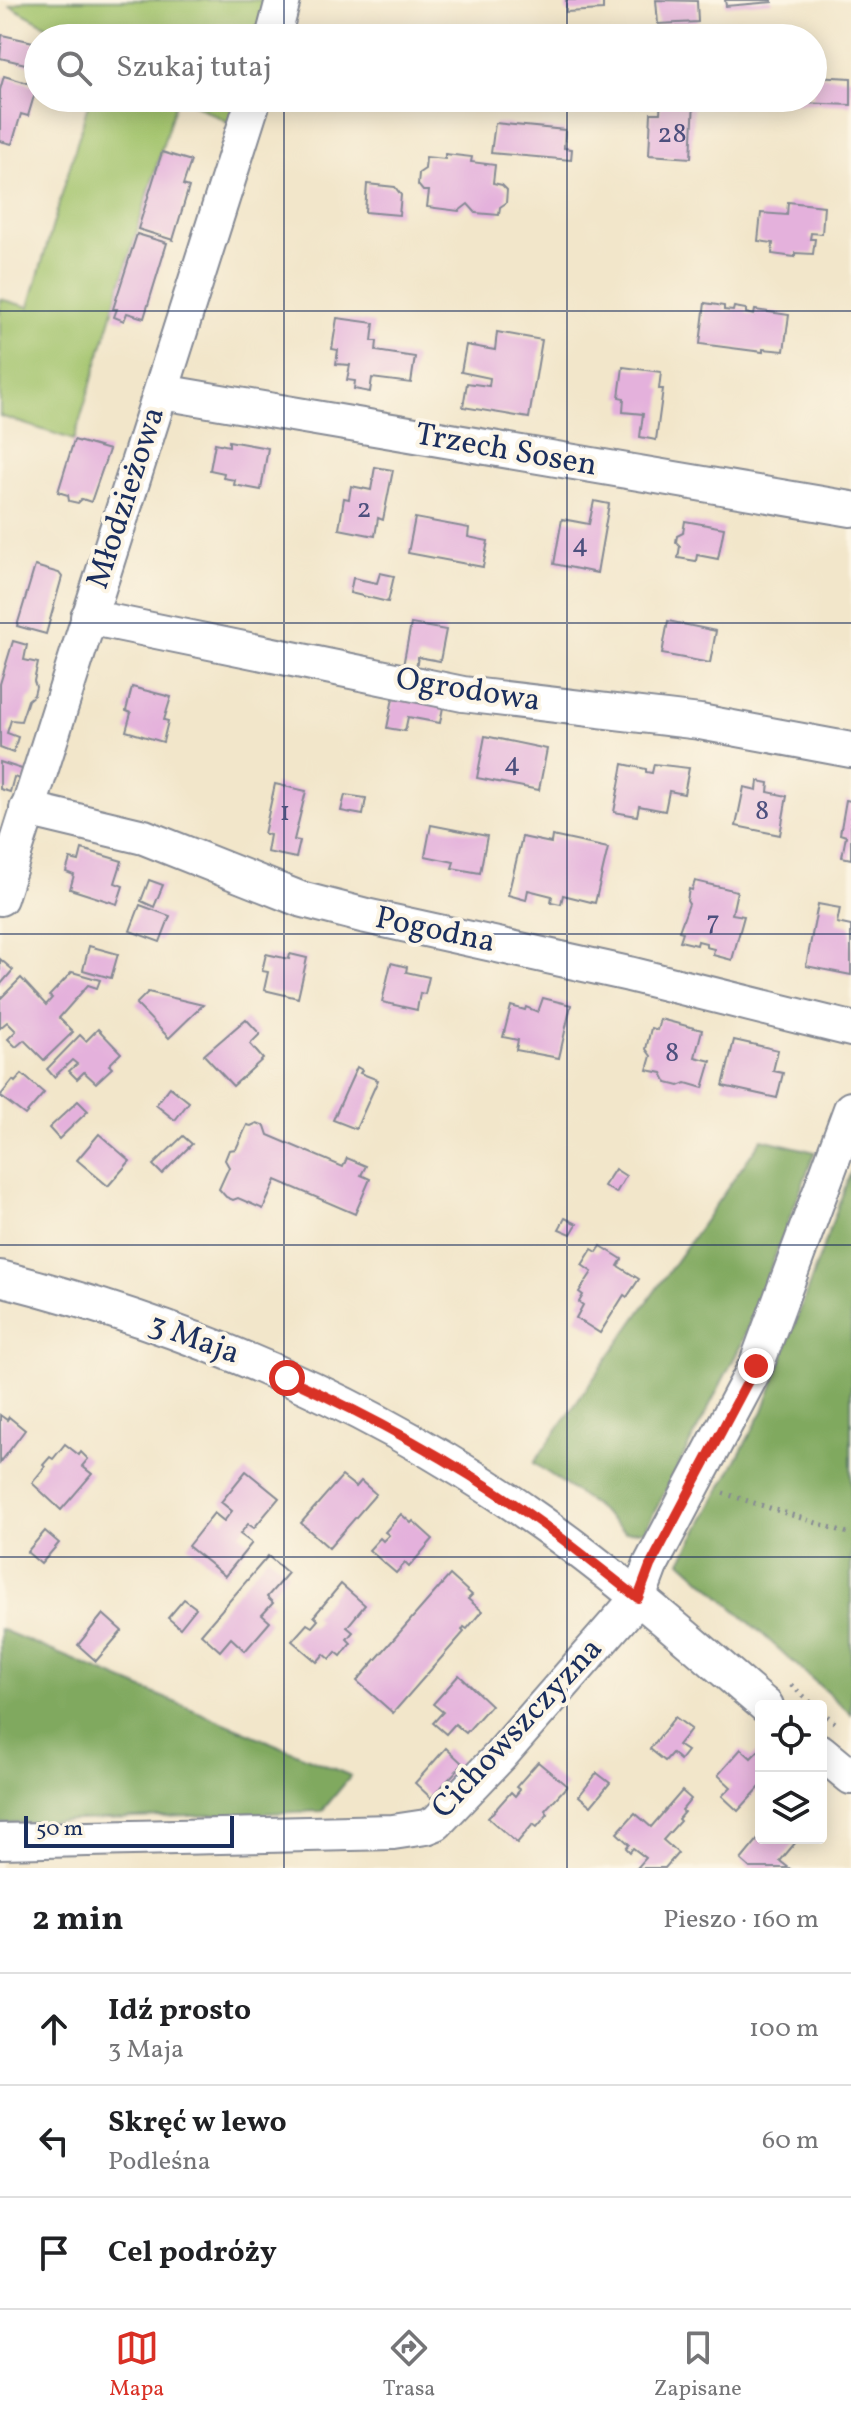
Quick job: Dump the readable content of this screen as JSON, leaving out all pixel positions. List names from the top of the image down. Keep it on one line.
{"streets":{"street":["Trzech Sosen","Młodzieżowa","Ogrodowa","Pogodna","3 Maja","Cichowszczyzna"]},"crossings":[["Trzech Sosen","Młodzieżowa"],["Młodzieżowa","Ogrodowa"],["Młodzieżowa","Pogodna"],["3 Maja","Cichowszczyzna"]],"house_numbers":["28","2","4","4","8","1","7","8"],"scale_bar":"50 m","page":{"search":"Szukaj tutaj","scale":"50 m","heading":["2 min","Pieszo · 160 m"],"list":[["Idź prosto","3 Maja","100 m"],["Skręć w lewo","Podleśna","60 m"],"Cel podróży"],"nav":["Mapa","Trasa","Zapisane"]}}
